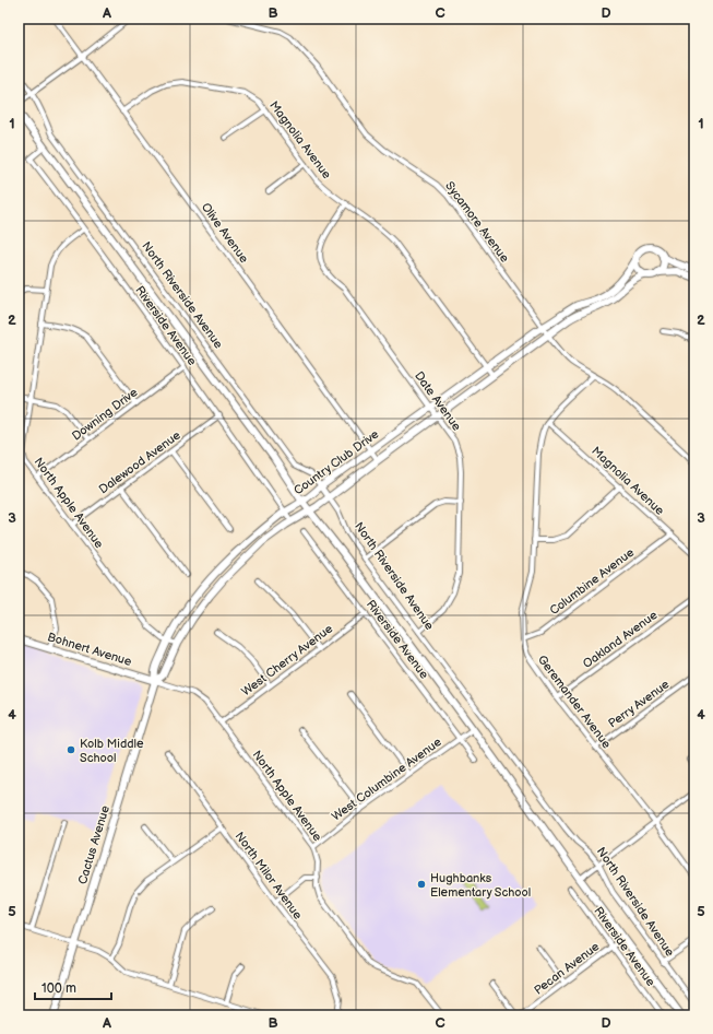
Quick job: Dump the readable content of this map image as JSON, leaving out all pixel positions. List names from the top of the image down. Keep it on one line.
{"streets":{"main road":["North Riverside Avenue","Country Club Drive","Bohnert Avenue","Cactus Avenue"],"street":["Magnolia Avenue","Sycamore Avenue","Olive Avenue","Riverside Avenue","Date Avenue","Downing Drive","Dalewood Avenue","North Apple Avenue","Columbine Avenue","Oakland Avenue","West Cherry Avenue","Geremander Avenue","Perry Avenue","West Columbine Avenue","North Milor Avenue","Pecan Avenue"]},"crossings":[["Magnolia Avenue","Olive Avenue"],["Magnolia Avenue","Date Avenue"],["Magnolia Avenue","Country Club Drive"],["Magnolia Avenue","Columbine Avenue"],["Magnolia Avenue","Geremander Avenue"],["Sycamore Avenue","Country Club Drive"],["Sycamore Avenue","Geremander Avenue"],["Olive Avenue","Country Club Drive"],["North Riverside Avenue","Riverside Avenue"],["North Riverside Avenue","Date Avenue"],["North Riverside Avenue","Country Club Drive"],["North Riverside Avenue","West Columbine Avenue"],["North Riverside Avenue","Pecan Avenue"],["Riverside Avenue","Downing Drive"],["Riverside Avenue","Dalewood Avenue"],["Riverside Avenue","Country Club Drive"],["Riverside Avenue","North Apple Avenue"],["Riverside Avenue","West Cherry Avenue"],["Riverside Avenue","West Columbine Avenue"],["Riverside Avenue","Pecan Avenue"],["Date Avenue","Country Club Drive"],["Downing Drive","North Apple Avenue"],["Dalewood Avenue","North Apple Avenue"],["Country Club Drive","North Apple Avenue"],["Country Club Drive","Bohnert Avenue"],["Country Club Drive","Cactus Avenue"],["North Apple Avenue","Bohnert Avenue"],["North Apple Avenue","West Cherry Avenue"],["North Apple Avenue","West Columbine Avenue"],["North Apple Avenue","Cactus Avenue"],["Columbine Avenue","Geremander Avenue"],["Oakland Avenue","Geremander Avenue"],["Bohnert Avenue","Cactus Avenue"],["Geremander Avenue","Perry Avenue"]],"places":["Kolb Middle School","Hughbanks Elementary School"],"scale_bar":"100 m","grid":{"columns":["A","B","C","D"],"rows":["1","2","3","4","5"]}}
